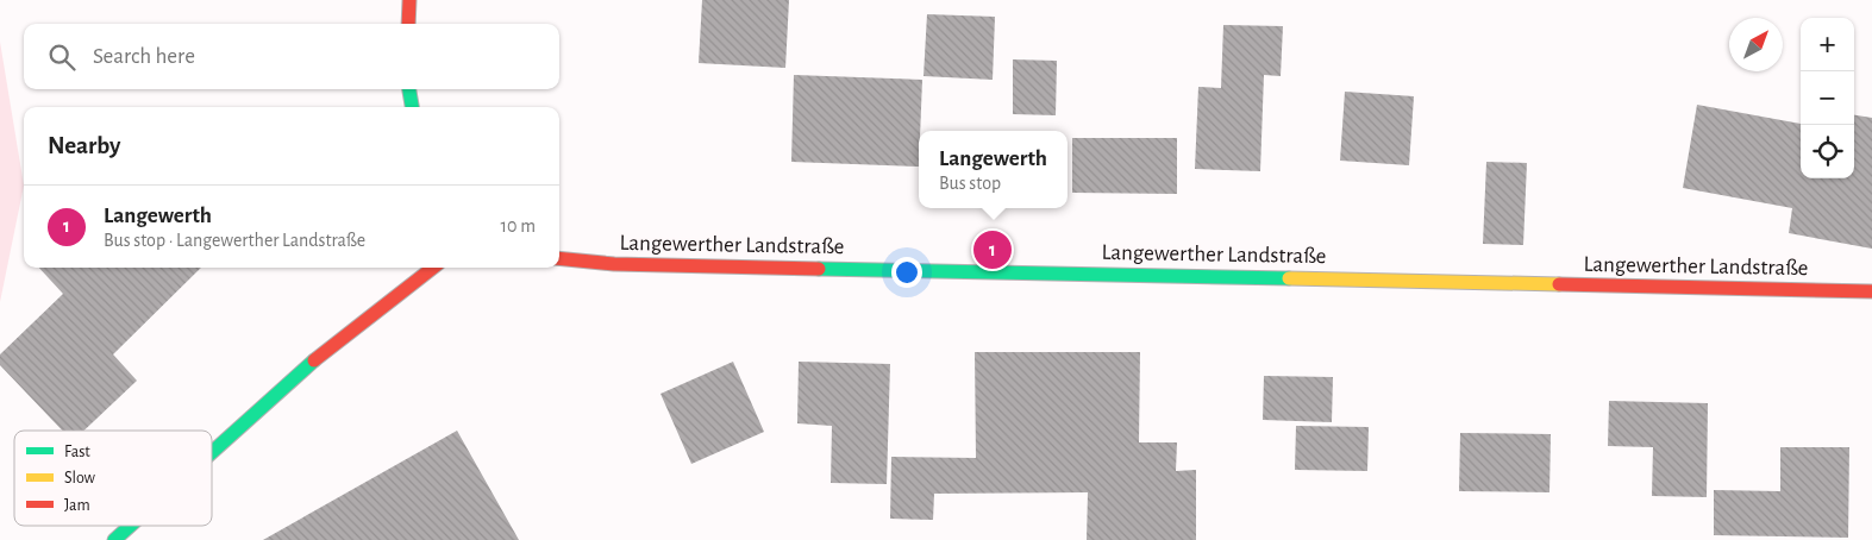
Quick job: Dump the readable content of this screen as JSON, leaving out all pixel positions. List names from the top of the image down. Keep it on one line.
{"streets":{"main road":["Langewerther Landstraße"]},"legend":["Fast","Slow","Jam"],"north":"top right","page":{"map_buttons":["+","−"],"search":"Search here","heading":"Nearby","popup":["Langewerth","Bus stop"],"list":[{"mark":"1","name":"Langewerth","note":"Bus stop · Langewerther Landstraße","value":"10 m"}],"pins":"1"}}
